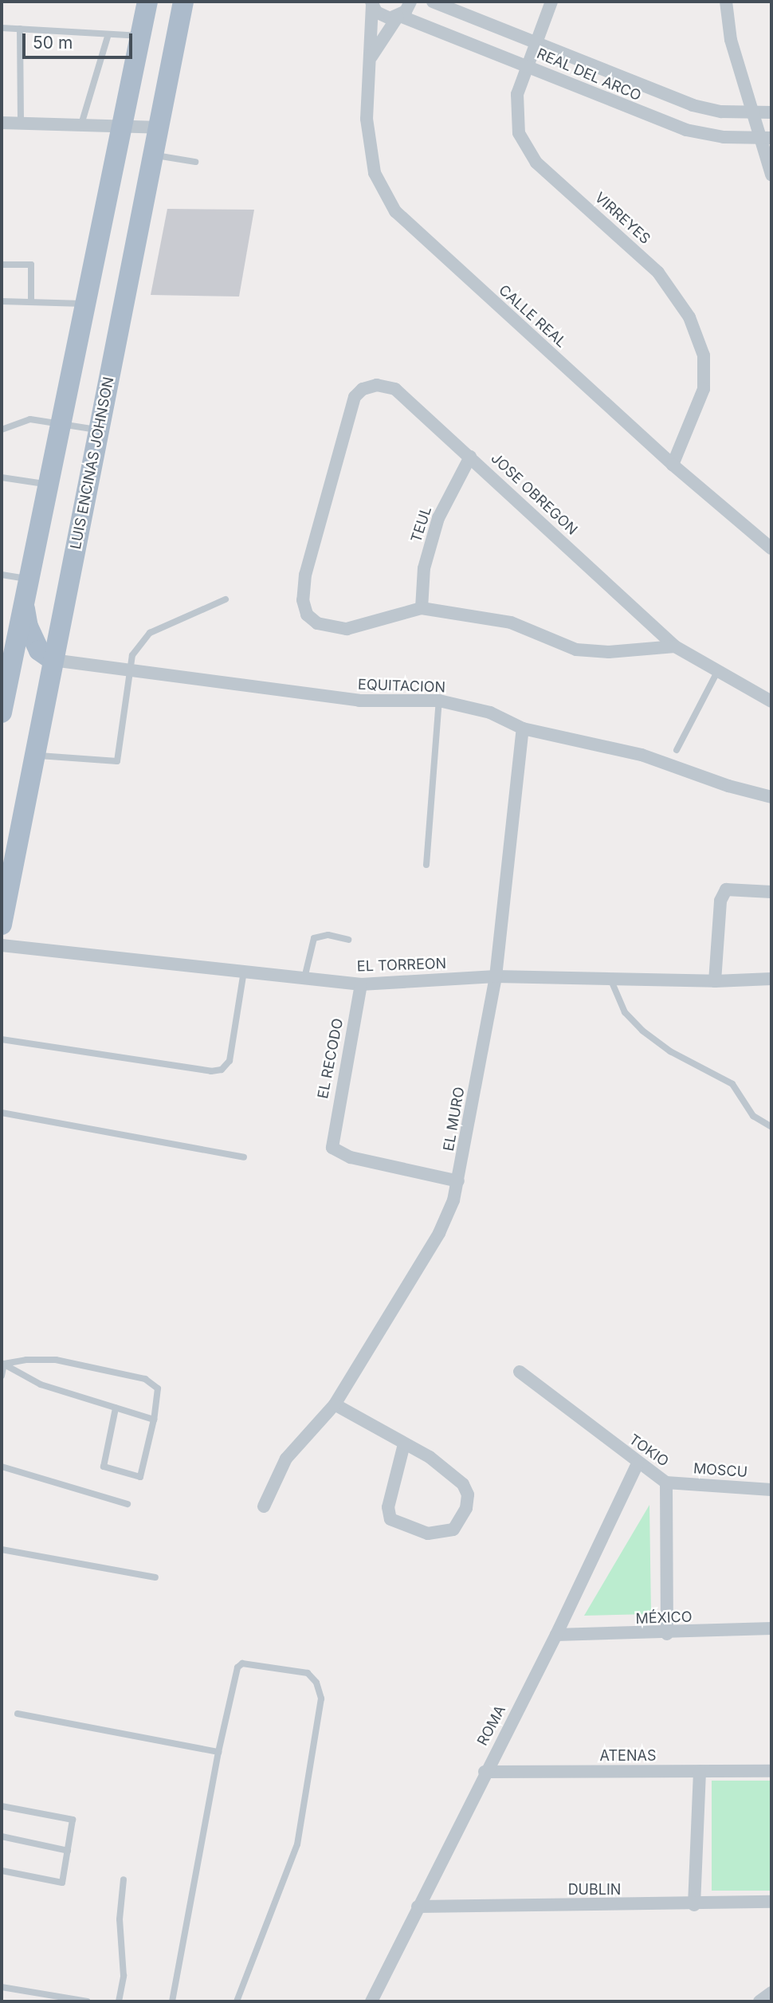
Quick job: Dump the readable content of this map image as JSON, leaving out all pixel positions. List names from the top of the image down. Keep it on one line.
{"streets":{"main road":["LUIS ENCINAS JOHNSON"],"street":["REAL DEL ARCO","VIRREYES","CALLE REAL","JOSE OBREGON","TEUL","EQUITACION","EL TORREON","EL RECODO","EL MURO","TOKIO","MOSCU","MÉXICO","ROMA","ATENAS","DUBLIN"]},"crossings":[["REAL DEL ARCO","VIRREYES"],["REAL DEL ARCO","CALLE REAL"],["VIRREYES","CALLE REAL"],["LUIS ENCINAS JOHNSON","EQUITACION"],["JOSE OBREGON","TEUL"],["EQUITACION","EL MURO"],["EL TORREON","EL RECODO"],["EL TORREON","EL MURO"],["EL RECODO","EL MURO"],["TOKIO","MOSCU"],["TOKIO","MÉXICO"],["TOKIO","ROMA"],["MÉXICO","ROMA"],["ROMA","ATENAS"],["ROMA","DUBLIN"]],"scale_bar":"50 m"}
